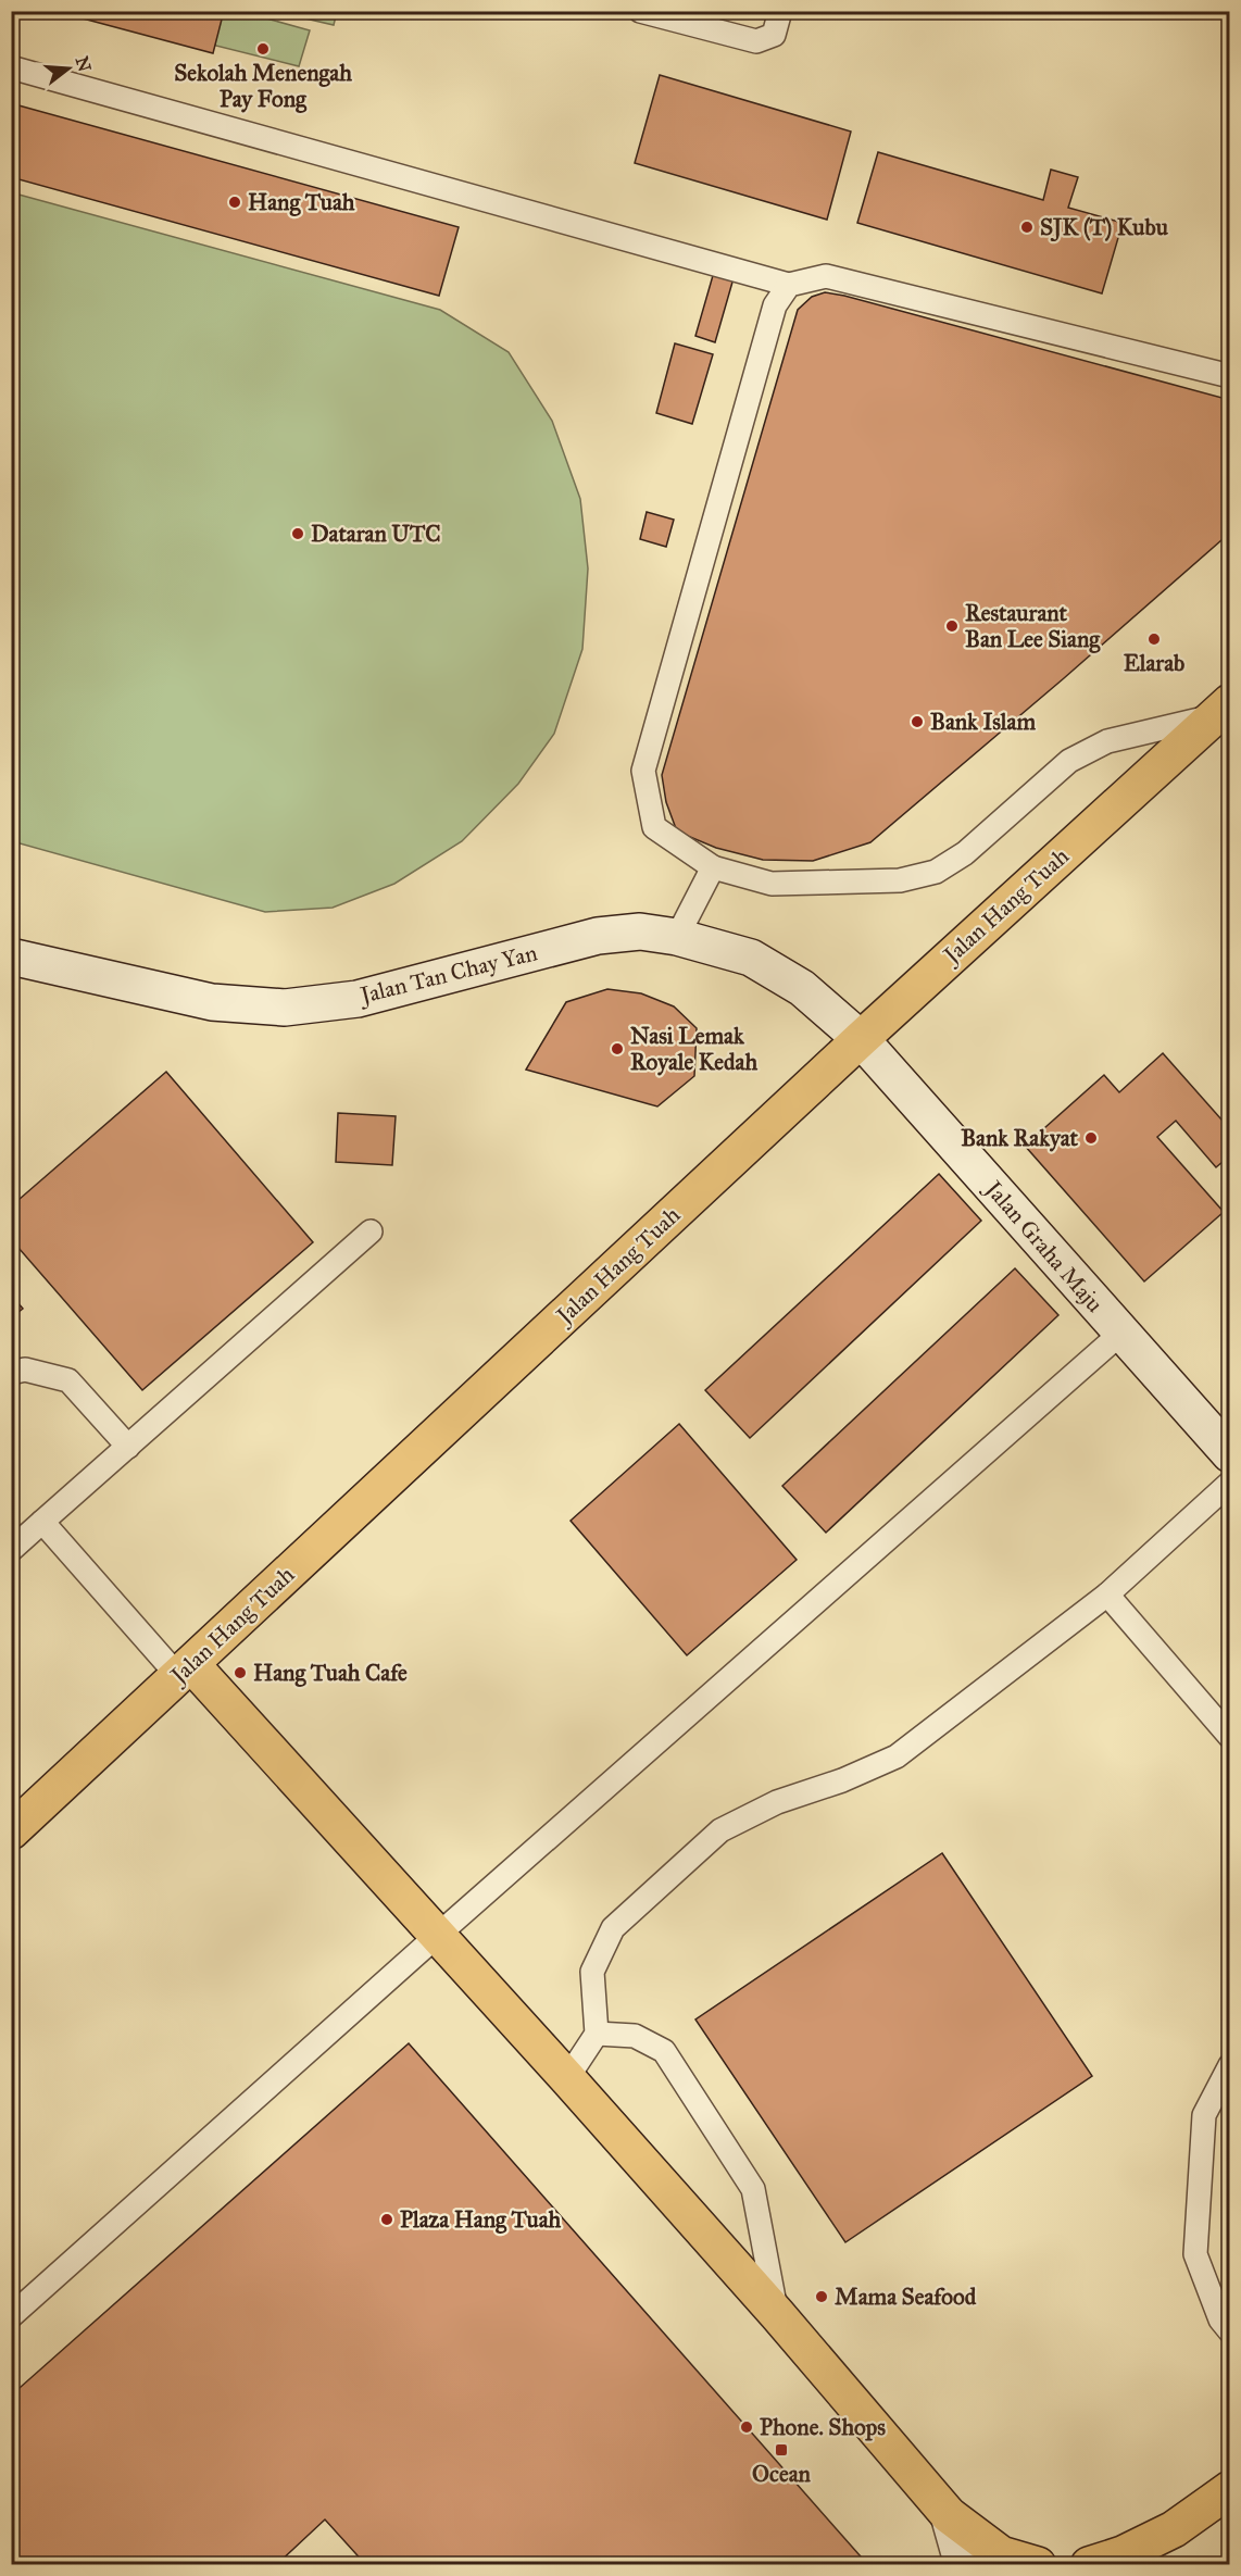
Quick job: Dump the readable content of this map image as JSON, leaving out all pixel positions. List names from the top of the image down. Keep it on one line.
{"streets":{"main road":["Jalan Hang Tuah"],"street":["Jalan Tan Chay Yan","Jalan Graha Maju"]},"crossings":[["Jalan Hang Tuah","Jalan Tan Chay Yan"],["Jalan Hang Tuah","Jalan Graha Maju"],["Jalan Tan Chay Yan","Jalan Graha Maju"]],"places":{"other":["Sekolah Menengah Pay Fong","Hang Tuah","SJK (T) Kubu","Dataran UTC","Restaurant Ban Lee Siang","Elarab","Bank Islam","Nasi Lemak Royale Kedah","Bank Rakyat","Hang Tuah Cafe","Plaza Hang Tuah","Mama Seafood","Phone. Shops"],"transit":["Ocean"]},"north":"right"}
